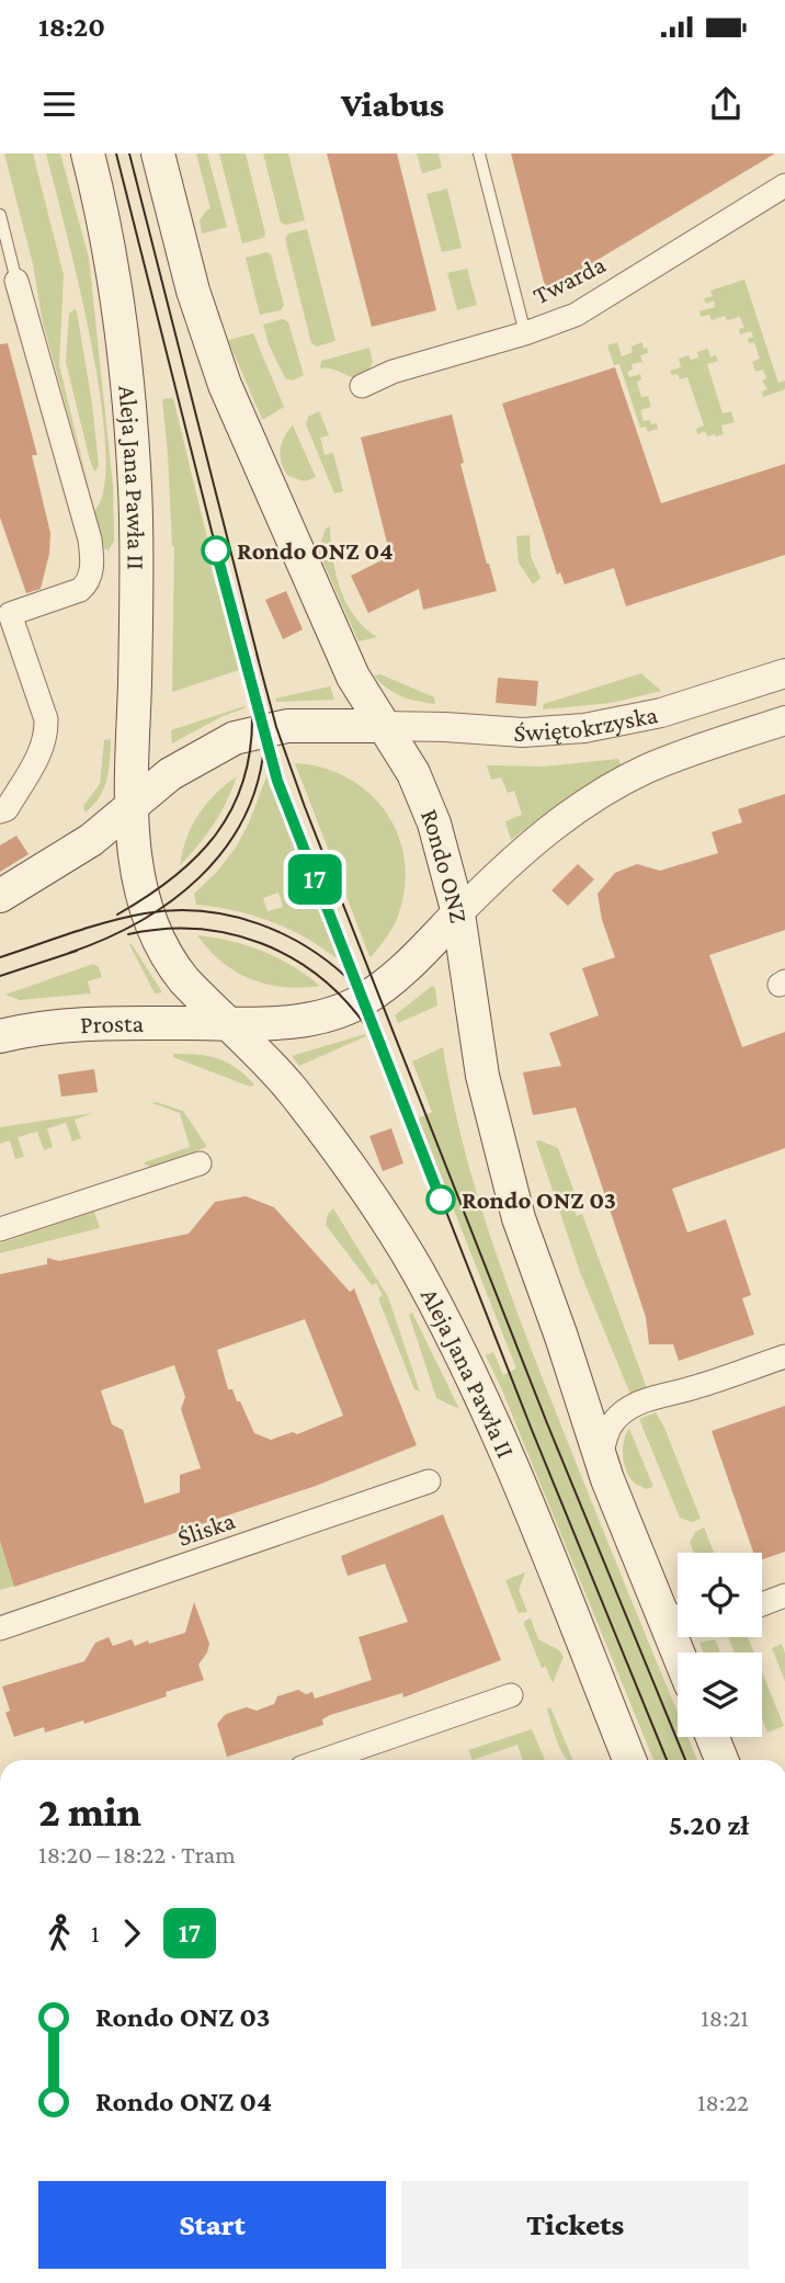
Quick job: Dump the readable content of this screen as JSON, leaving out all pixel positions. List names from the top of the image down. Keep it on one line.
{"streets":{"main road":["Aleja Jana Pawła II","Rondo ONZ","Prosta"],"street":["Twarda","Świętokrzyska","Śliska"]},"crossings":[["Aleja Jana Pawła II","Rondo ONZ"],["Aleja Jana Pawła II","Prosta"],["Świętokrzyska","Rondo ONZ"],["Rondo ONZ","Prosta"]],"places":["Rondo ONZ 04","Rondo ONZ 03"],"lines":["tram line 17"],"page":{"status":"18:20","header":"Viabus","on_map":"17","heading":["2 min","18:20 – 18:22 · Tram","5.20 zł"],"legs":["1","17"],"list":[{"name":"Rondo ONZ 03","value":"18:21"},{"name":"Rondo ONZ 04","value":"18:22"}],"buttons":["Start","Tickets"]}}
